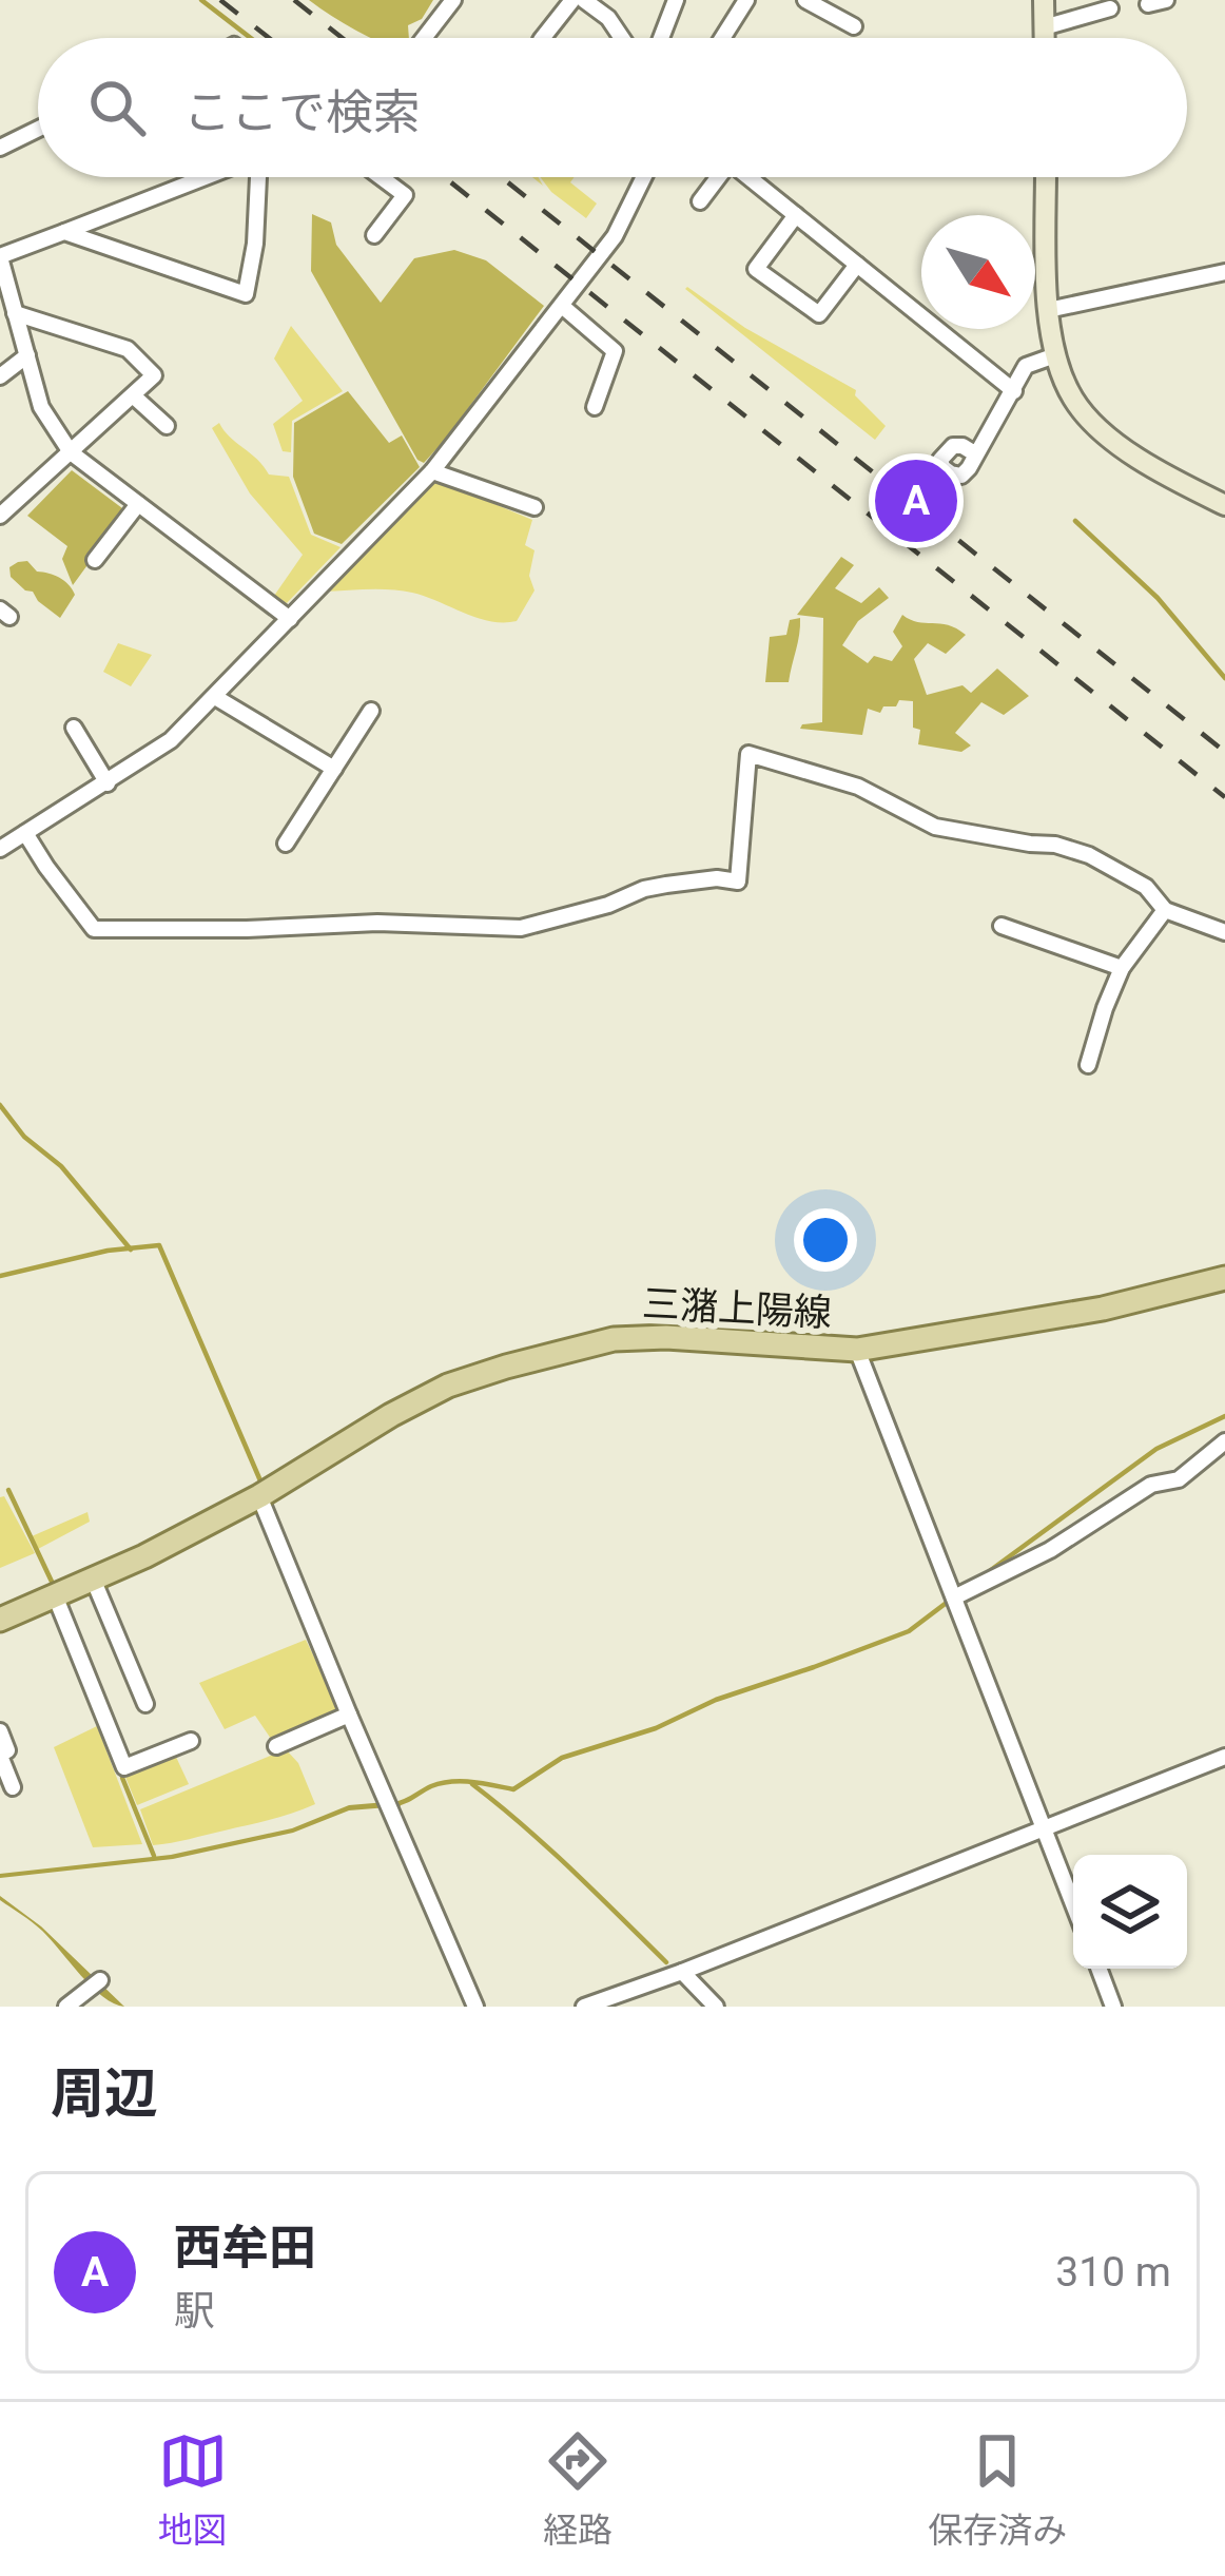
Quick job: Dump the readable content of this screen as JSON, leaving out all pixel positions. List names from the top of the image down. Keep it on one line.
{"streets":{"main road":["三潴上陽線"]},"north":"bottom right","page":{"search":"ここで検索","pins":"A","heading":"周辺","list":[{"mark":"A","name":"西牟田","note":"駅","value":"310 m"}],"nav":["地図","経路","保存済み"]}}
